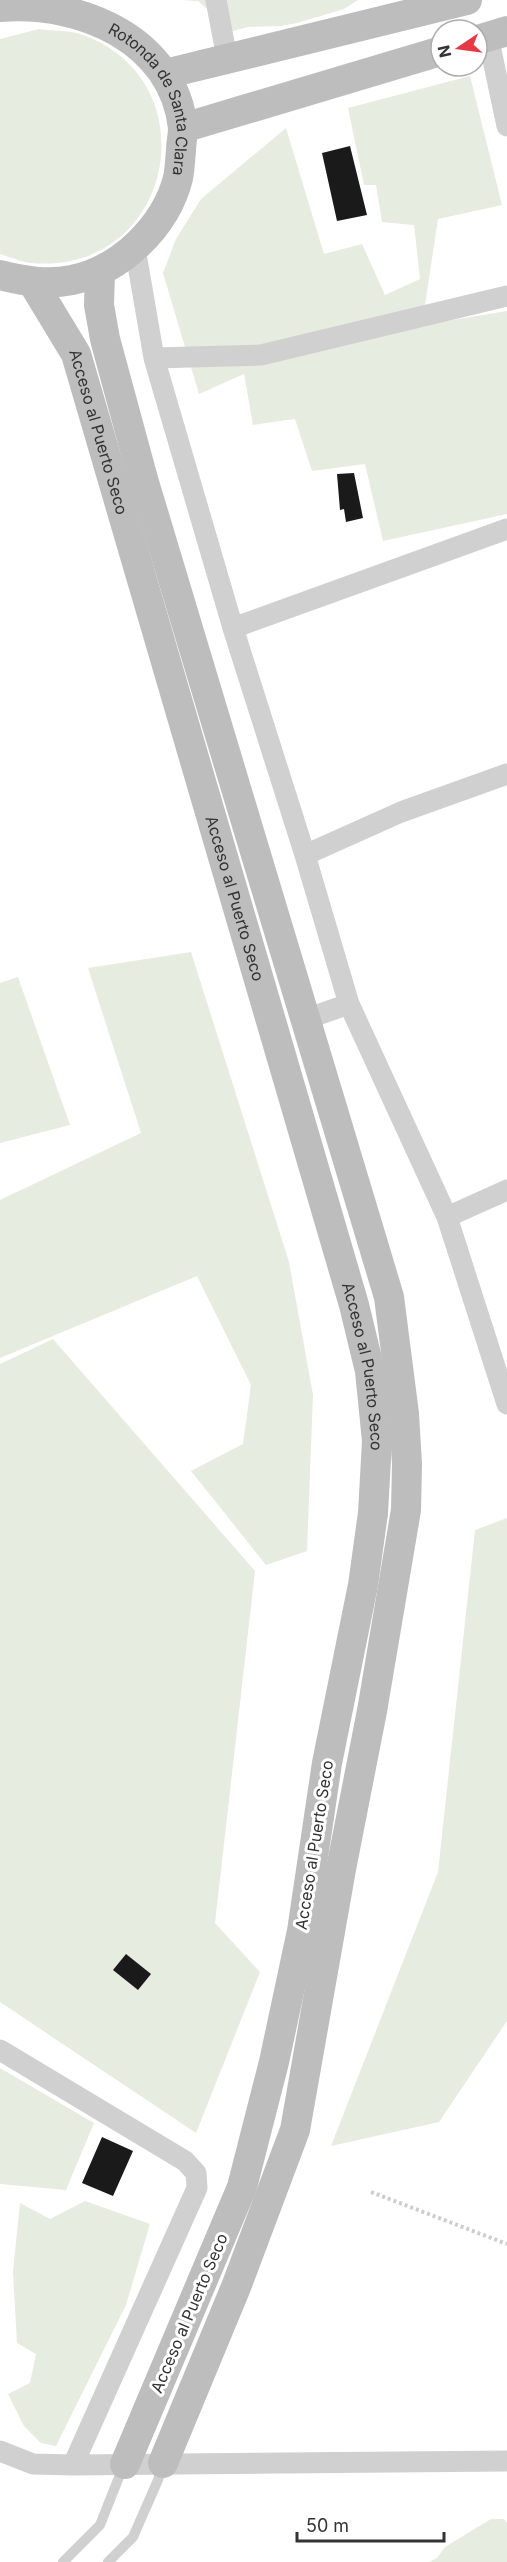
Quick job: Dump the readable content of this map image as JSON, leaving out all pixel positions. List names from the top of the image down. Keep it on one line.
{"streets":{"main road":["Rotonda de Santa Clara","Acceso al Puerto Seco"]},"crossings":[["Rotonda de Santa Clara","Acceso al Puerto Seco"]],"scale_bar":"50 m","north":"left"}
